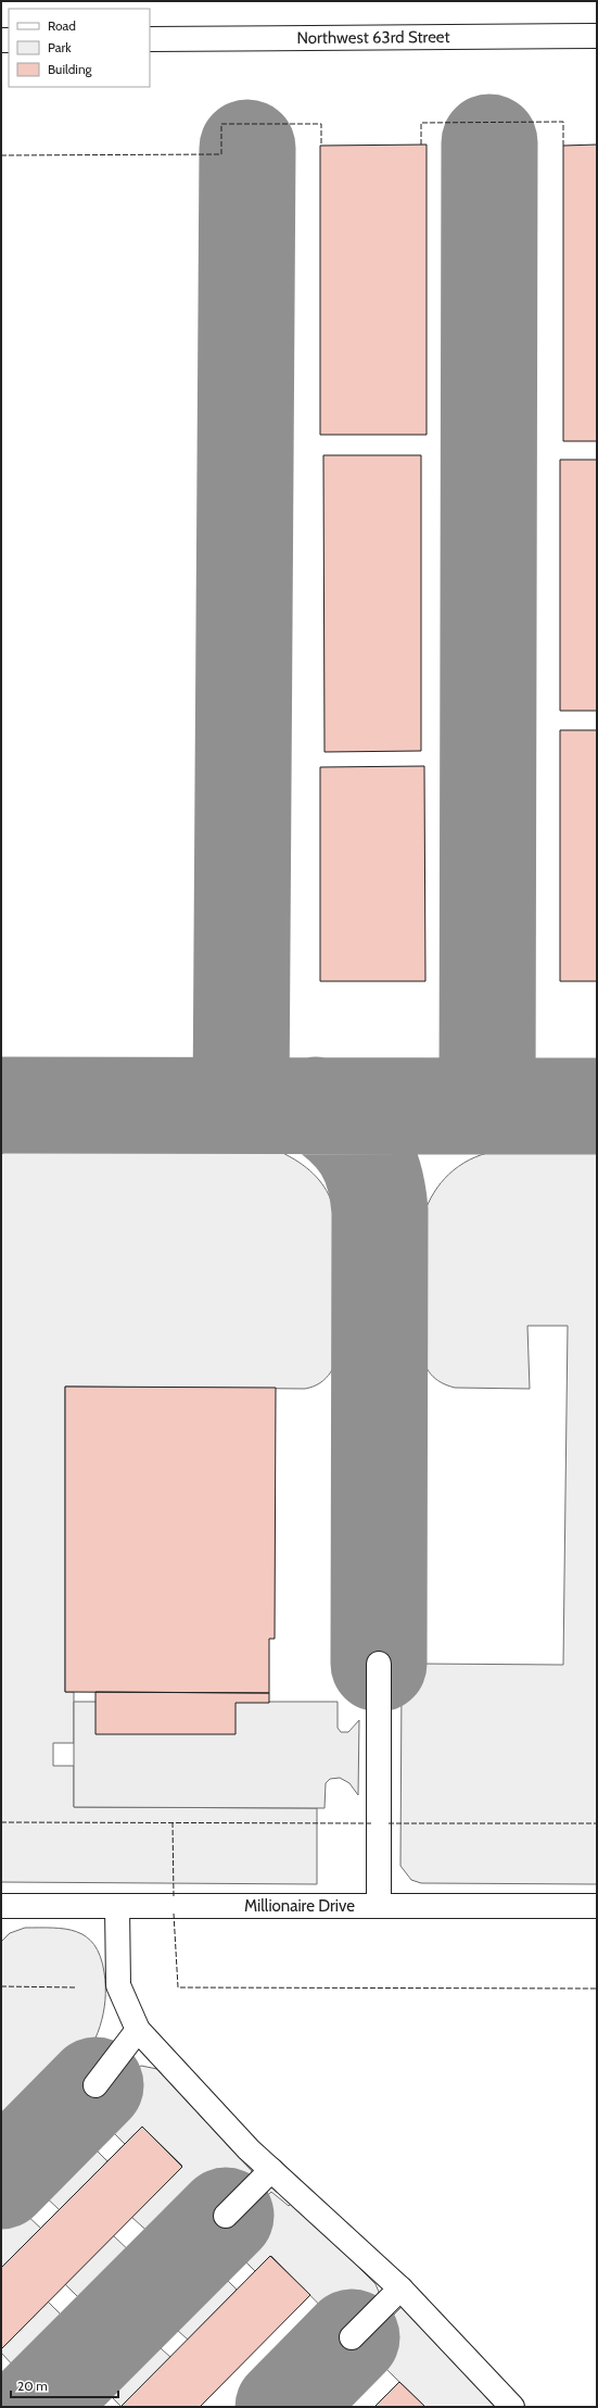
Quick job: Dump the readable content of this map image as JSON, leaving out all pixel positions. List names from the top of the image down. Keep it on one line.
{"streets":{"street":["Northwest 63rd Street","Millionaire Drive"]},"legend":["Road","Park","Building"],"scale_bar":"20 m"}
